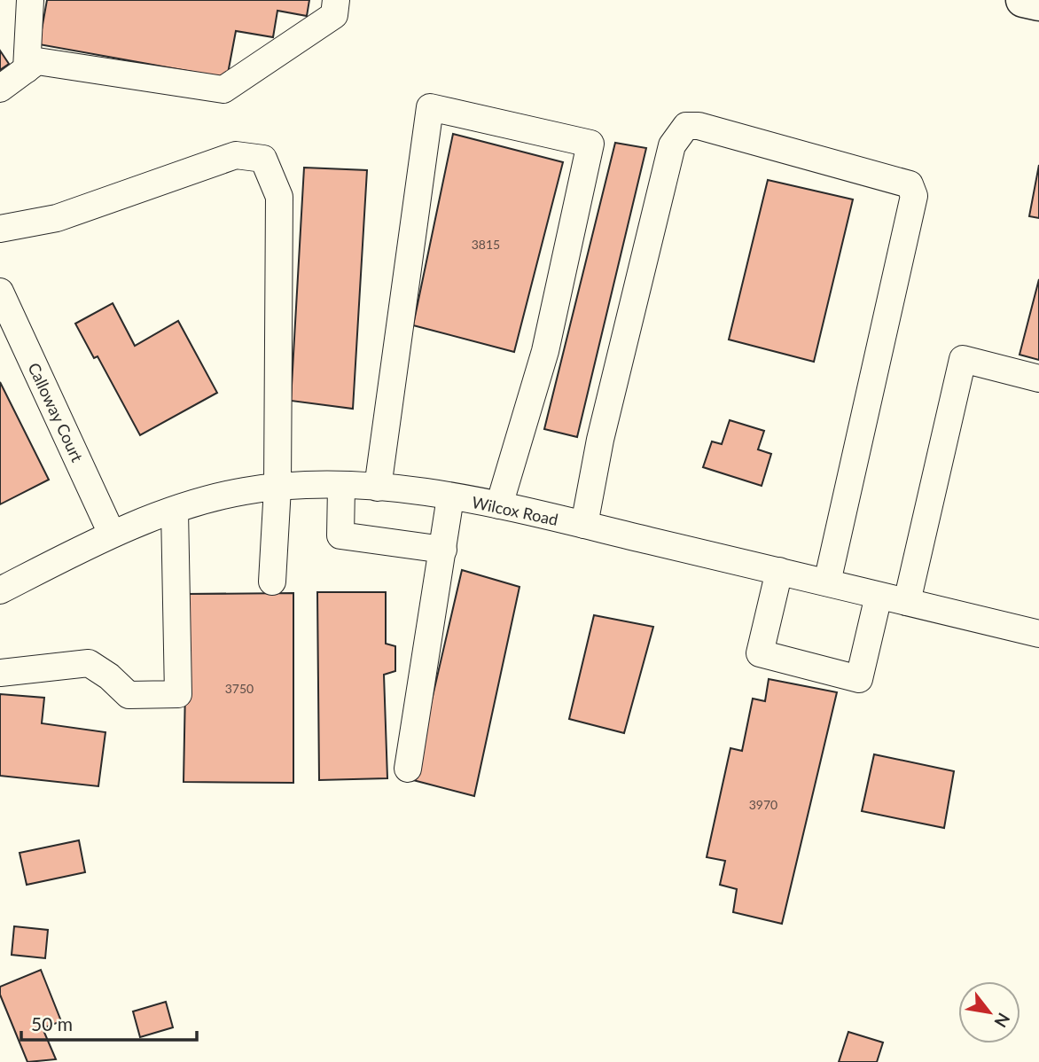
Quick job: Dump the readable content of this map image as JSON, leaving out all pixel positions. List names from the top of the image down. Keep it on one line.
{"streets":{"street":["Calloway Court","Wilcox Road"]},"crossings":[["Calloway Court","Wilcox Road"]],"house_numbers":["3815","3750","3970"],"scale_bar":"50 m","north":"bottom right"}
